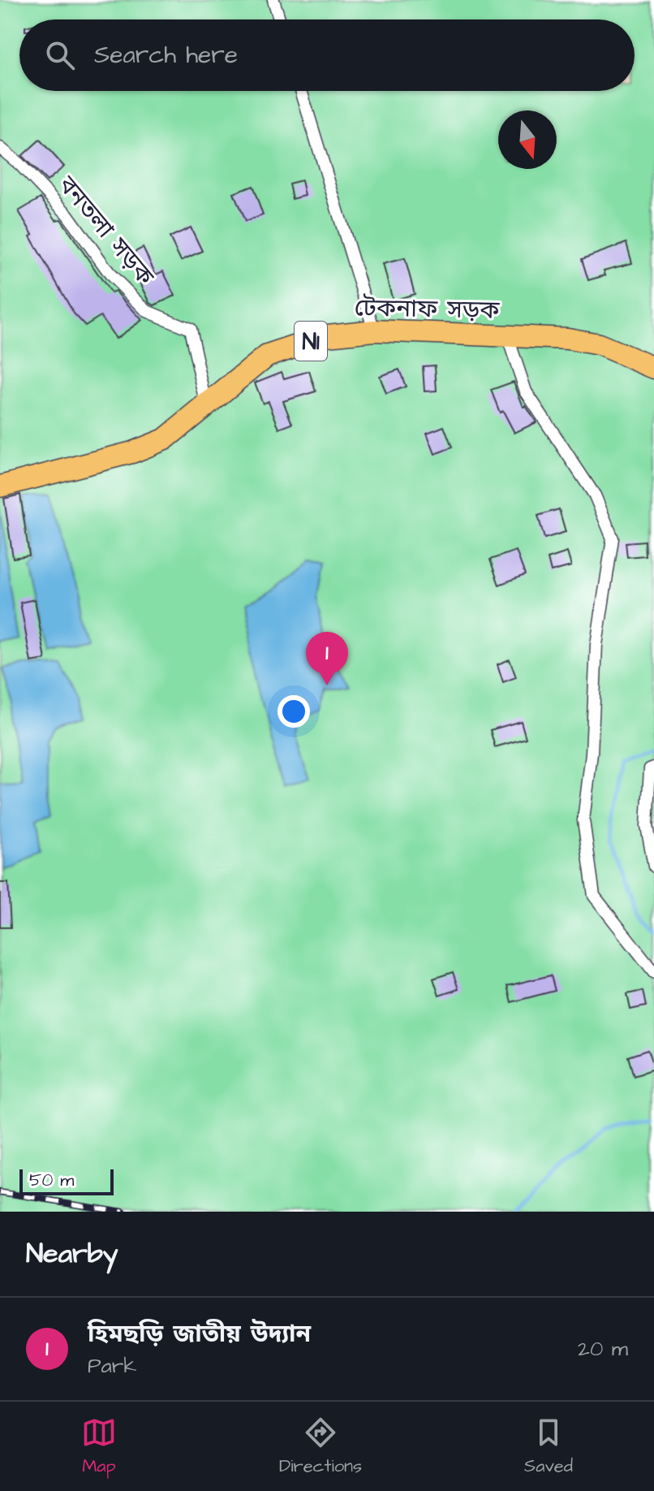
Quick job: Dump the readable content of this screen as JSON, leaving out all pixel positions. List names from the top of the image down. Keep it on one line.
{"streets":{"highway":["টেকনাফ সড়ক","N1"],"street":["বনতলা সড়ক"]},"crossings":[["বনতলা সড়ক","টেকনাফ সড়ক"]],"scale_bar":"50 m","north":"bottom","page":{"search":"Search here","pins":"1","scale":"50 m","heading":"Nearby","list":[{"mark":"1","name":"হিমছড়ি জাতীয় উদ্যান","note":"Park","value":"20 m"}],"nav":["Map","Directions","Saved"]}}
